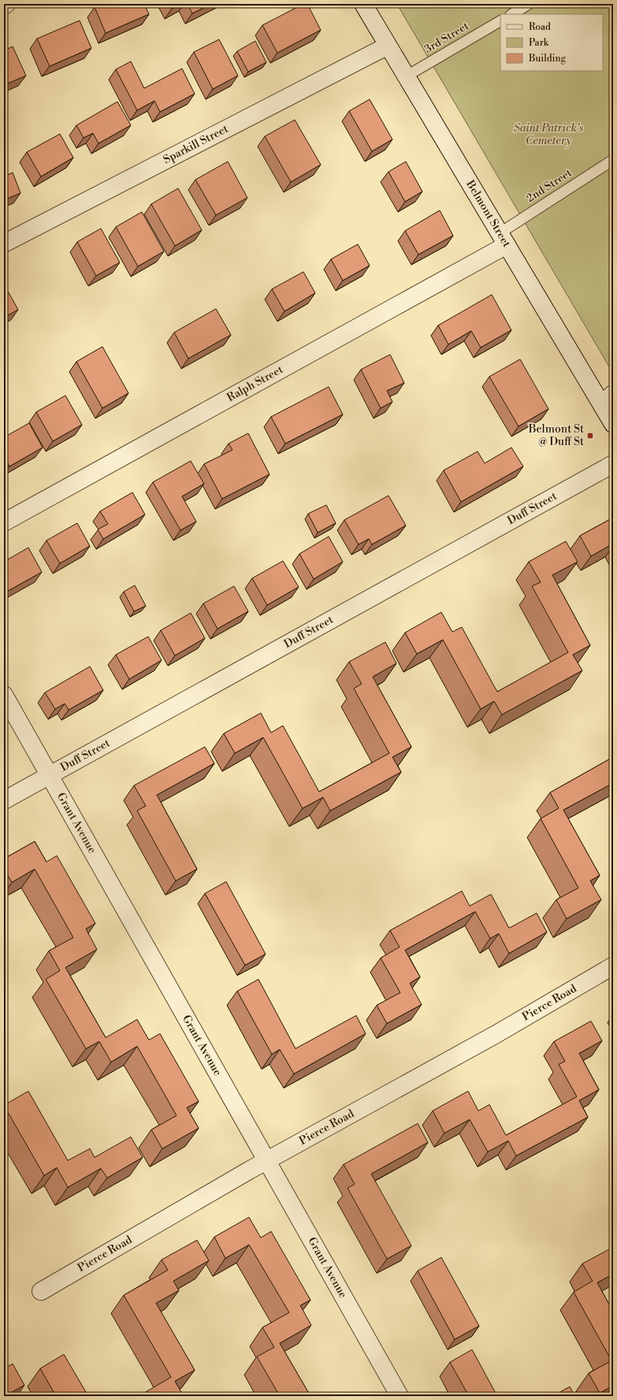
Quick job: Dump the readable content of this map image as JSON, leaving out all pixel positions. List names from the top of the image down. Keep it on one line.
{"streets":{"street":["Sparkill Street","Belmont Street","Ralph Street","Duff Street","Grant Avenue","Pierce Road"],"lane":["3rd Street","2nd Street"]},"crossings":[["3rd Street","Belmont Street"],["Sparkill Street","Belmont Street"],["2nd Street","Belmont Street"],["2nd Street","Ralph Street"],["Belmont Street","Ralph Street"],["Duff Street","Grant Avenue"],["Grant Avenue","Pierce Road"]],"parks":["Saint Patrick's Cemetery"],"places":{"transit":["Belmont St @ Duff St"]},"legend":["Road","Park","Building"]}
